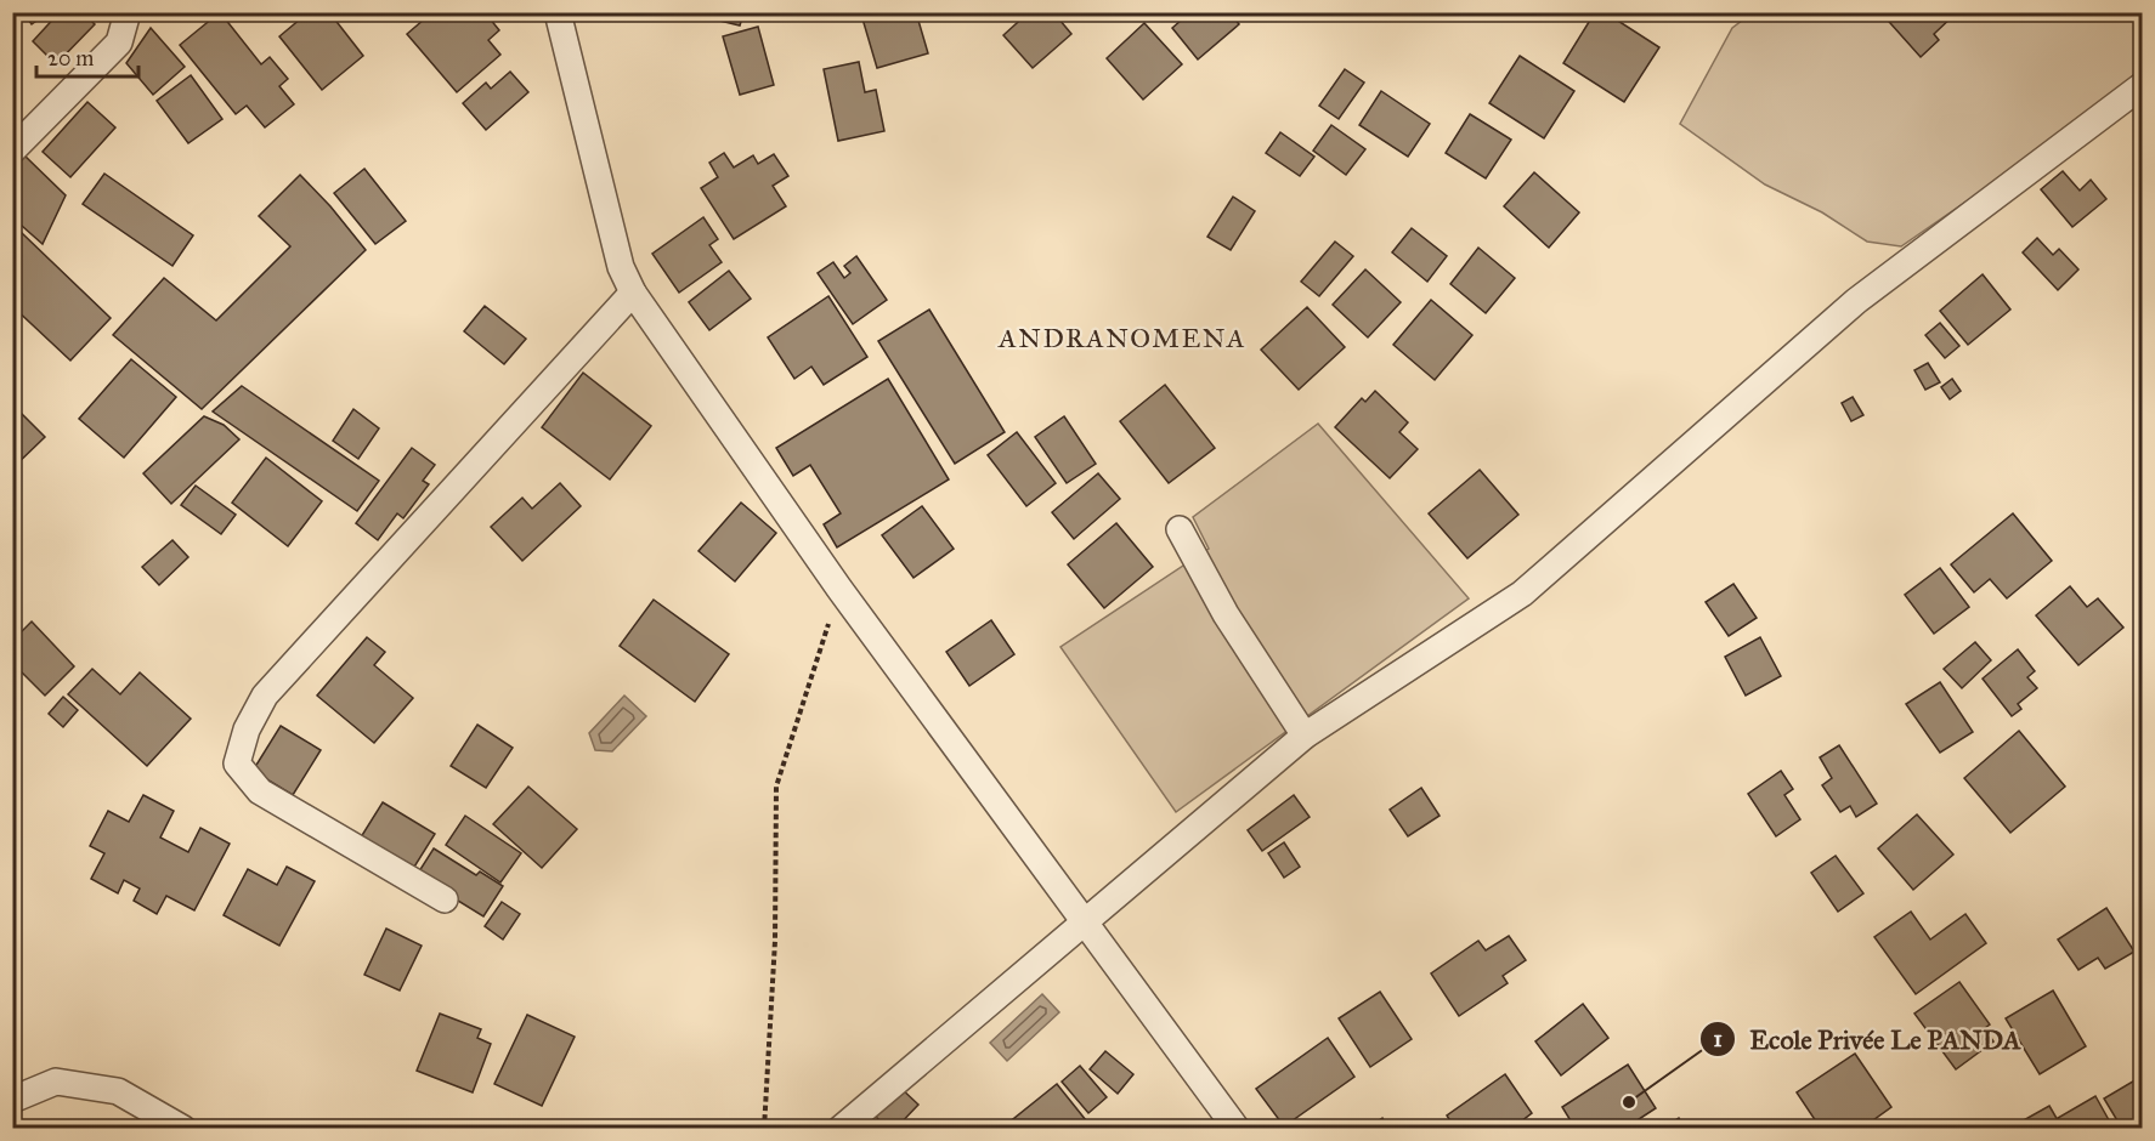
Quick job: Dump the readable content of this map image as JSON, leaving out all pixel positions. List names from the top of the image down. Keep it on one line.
{"districts":["ANDRANOMENA"],"places":["Ecole Privée Le PANDA"],"scale_bar":"20 m"}
